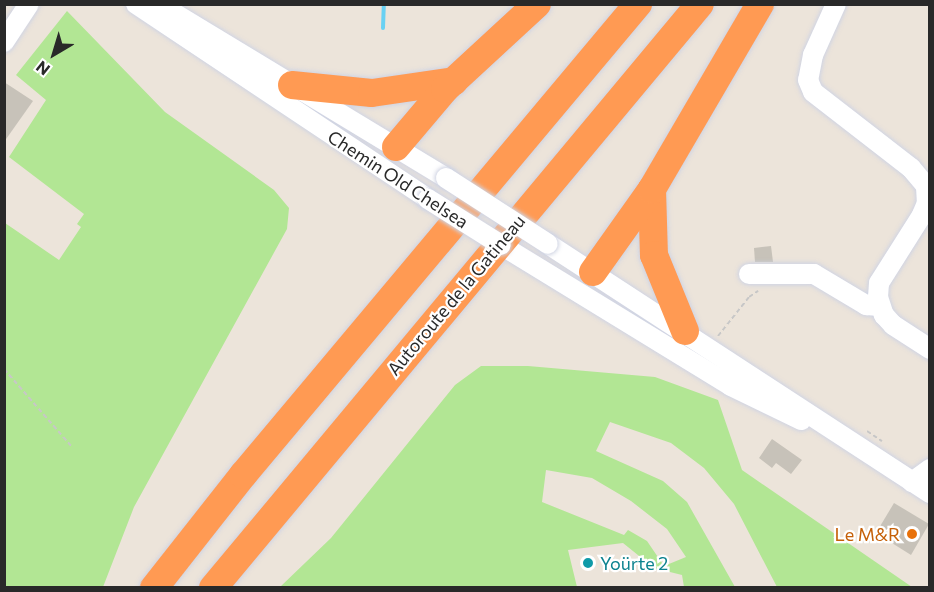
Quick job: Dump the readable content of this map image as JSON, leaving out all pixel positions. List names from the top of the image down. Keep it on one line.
{"streets":{"highway":["Autoroute de la Gatineau"],"street":["Chemin Old Chelsea"]},"places":["Le M&R","Yoürte 2"],"north":"bottom left"}
